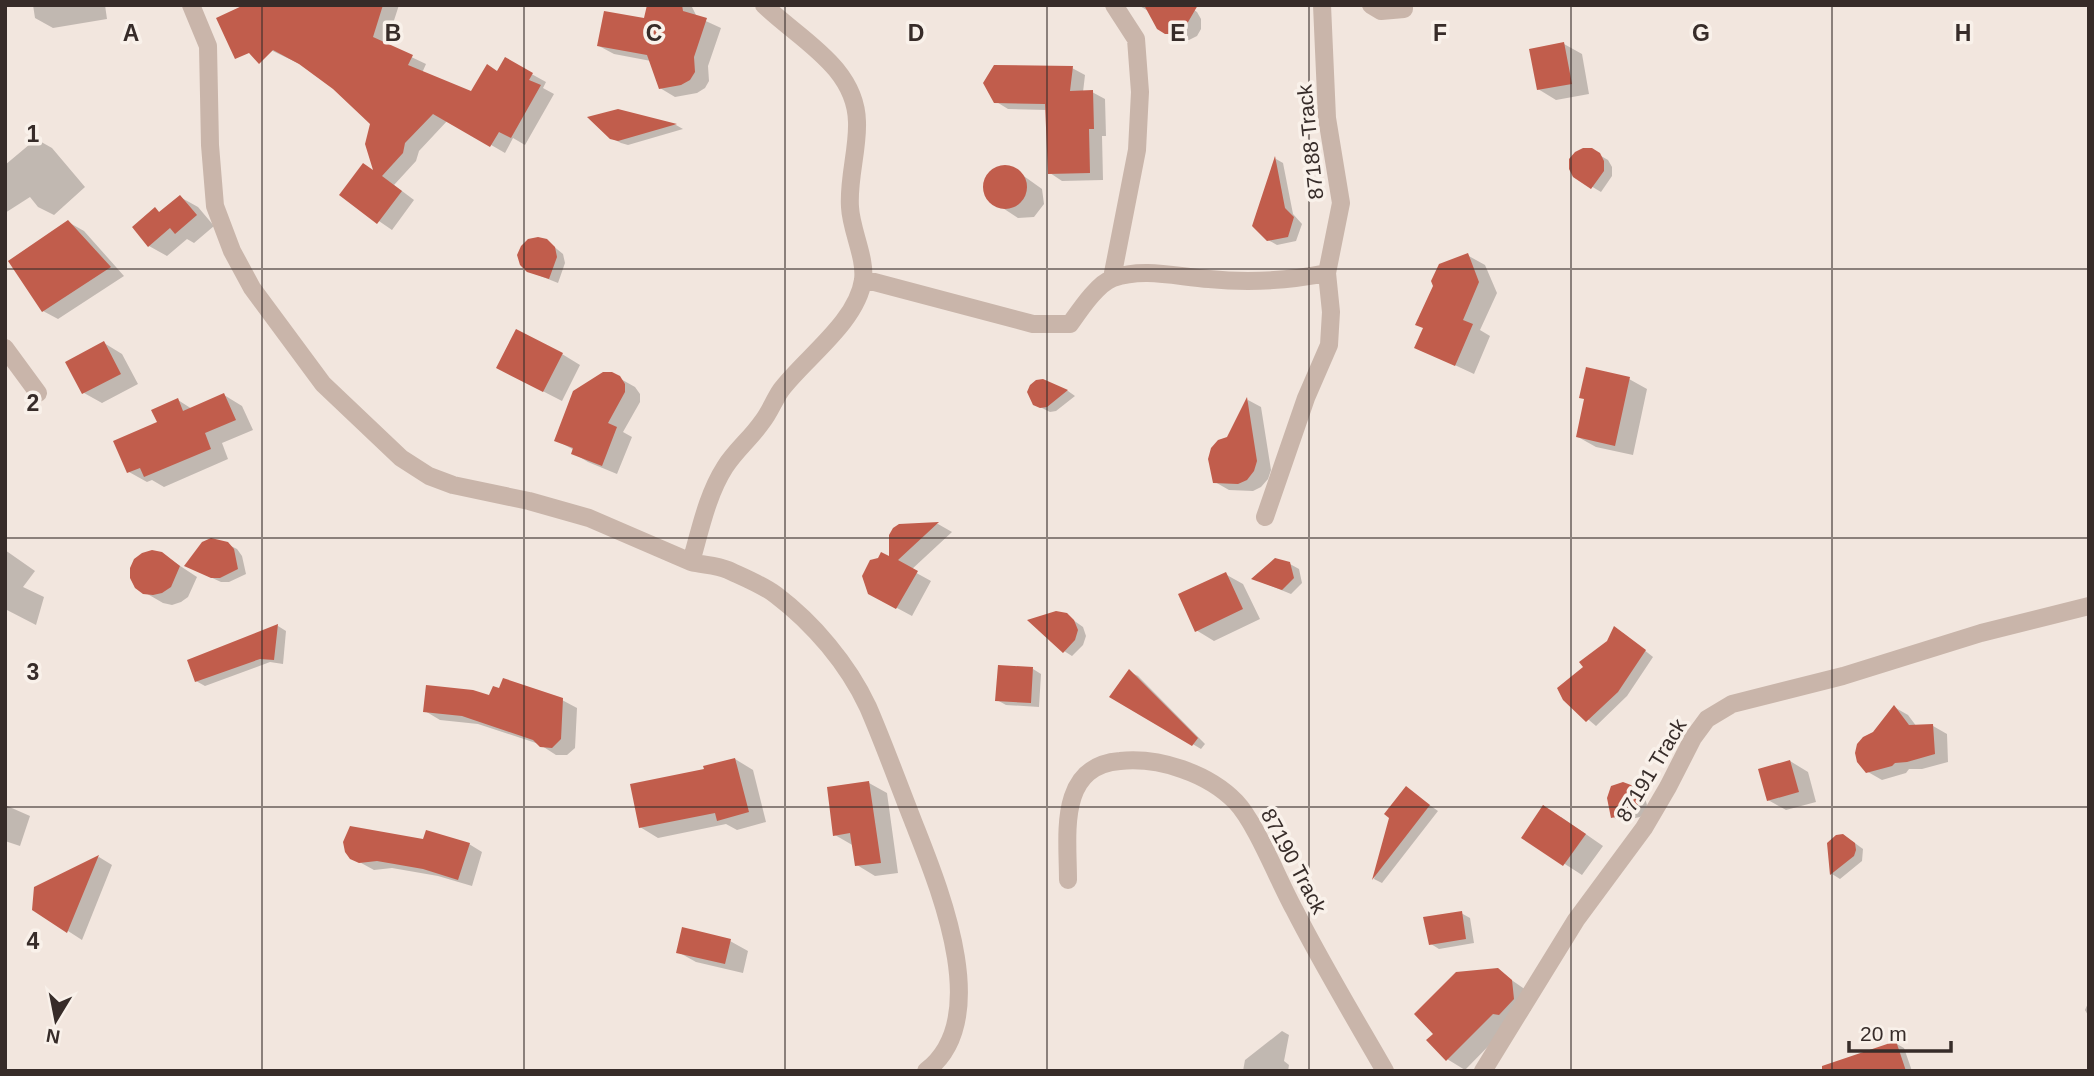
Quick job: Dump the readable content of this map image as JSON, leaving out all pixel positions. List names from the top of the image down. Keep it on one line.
{"streets":{"street":["87188 Track","87191 Track","87190 Track"]},"scale_bar":"20 m","north":"bottom","grid":{"columns":["A","B","C","D","E","F","G","H"],"rows":["1","2","3","4"]}}
